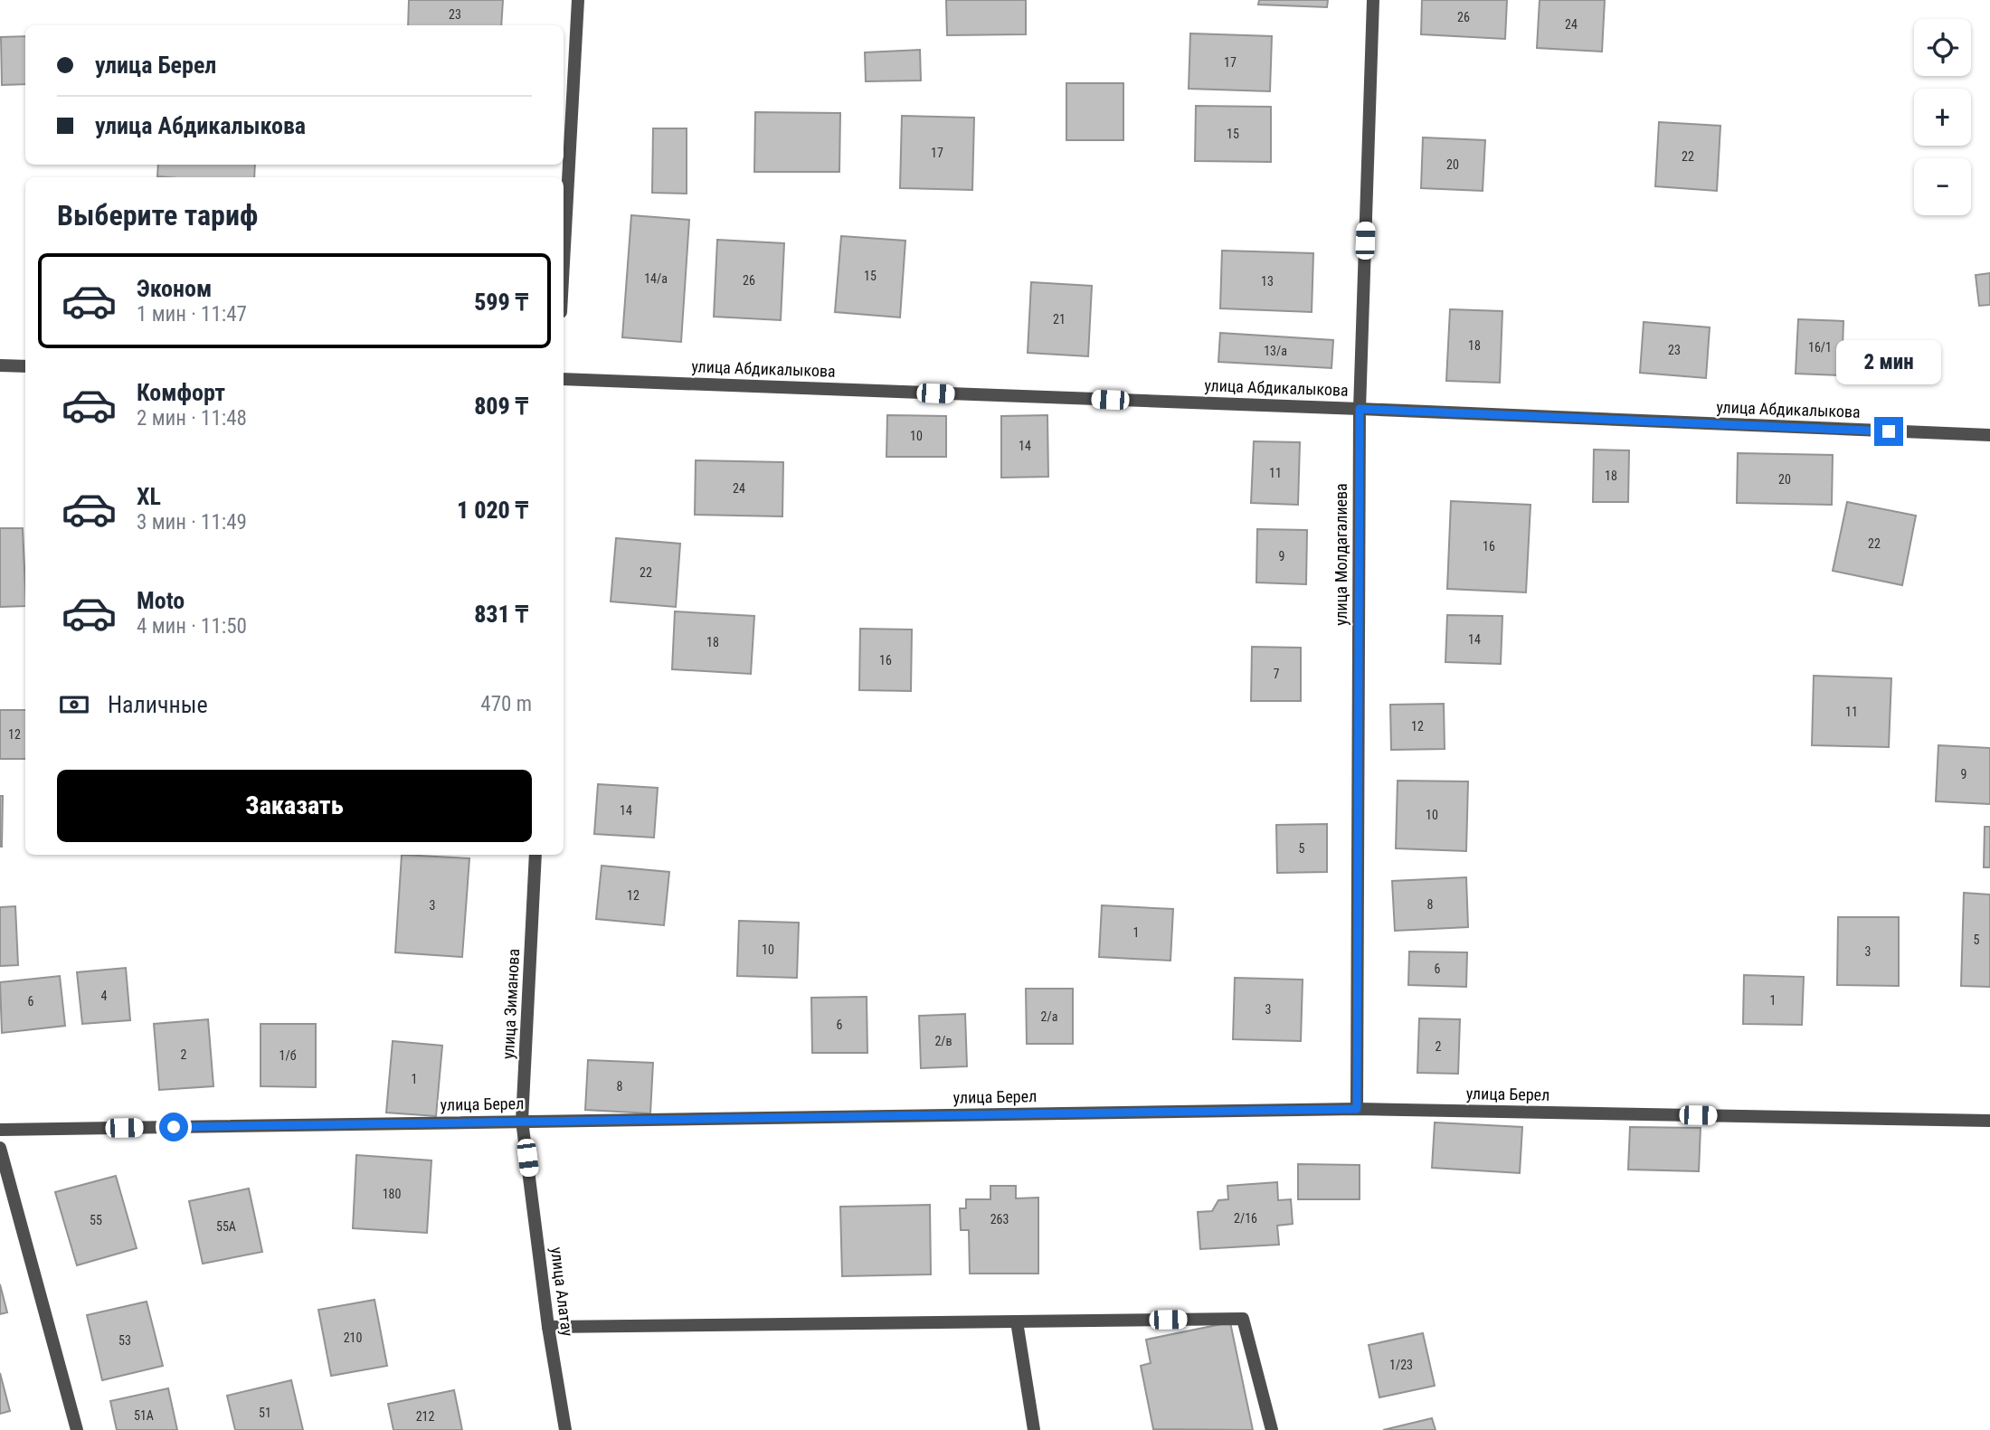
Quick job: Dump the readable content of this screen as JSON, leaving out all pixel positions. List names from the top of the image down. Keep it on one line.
{"streets":{"street":["улица Абдикалыкова","улица Молдагалиева","улица Зиманова","улица Берел","улица Алатау"]},"crossings":[["улица Абдикалыкова","улица Молдагалиева"],["улица Молдагалиева","улица Берел"],["улица Зиманова","улица Берел"],["улица Зиманова","улица Алатау"]],"house_numbers":["23","26","24","17","15","17","22","20","15","14/а","26","13","21","18","16/1","23","13/а","10","14","11","18","20","24","22","16","9","22","14","18","16","7","11","12","12","9","14","10","5","12","8","3","1","5","10","3","6","4","1","6","3","2/а","6","2/в","2","2","1/б","1","8","180","2/16","263","55","55А","210","53","1/23","51","51А","212"],"page":{"map_buttons":["+","−"],"banner":["улица Берел","улица Абдикалыкова"],"heading":"Выберите тариф","list":[{"name":"Эконом","note":"1 мин · 11:47","value":"599 ₸"},{"name":"Комфорт","note":"2 мин · 11:48","value":"809 ₸"},{"name":"XL","note":"3 мин · 11:49","value":"1 020 ₸"},{"name":"Moto","note":"4 мин · 11:50","value":"831 ₸"}],"bubble":"2 мин","pay":["Наличные","470 m"],"buttons":"Заказать"}}
